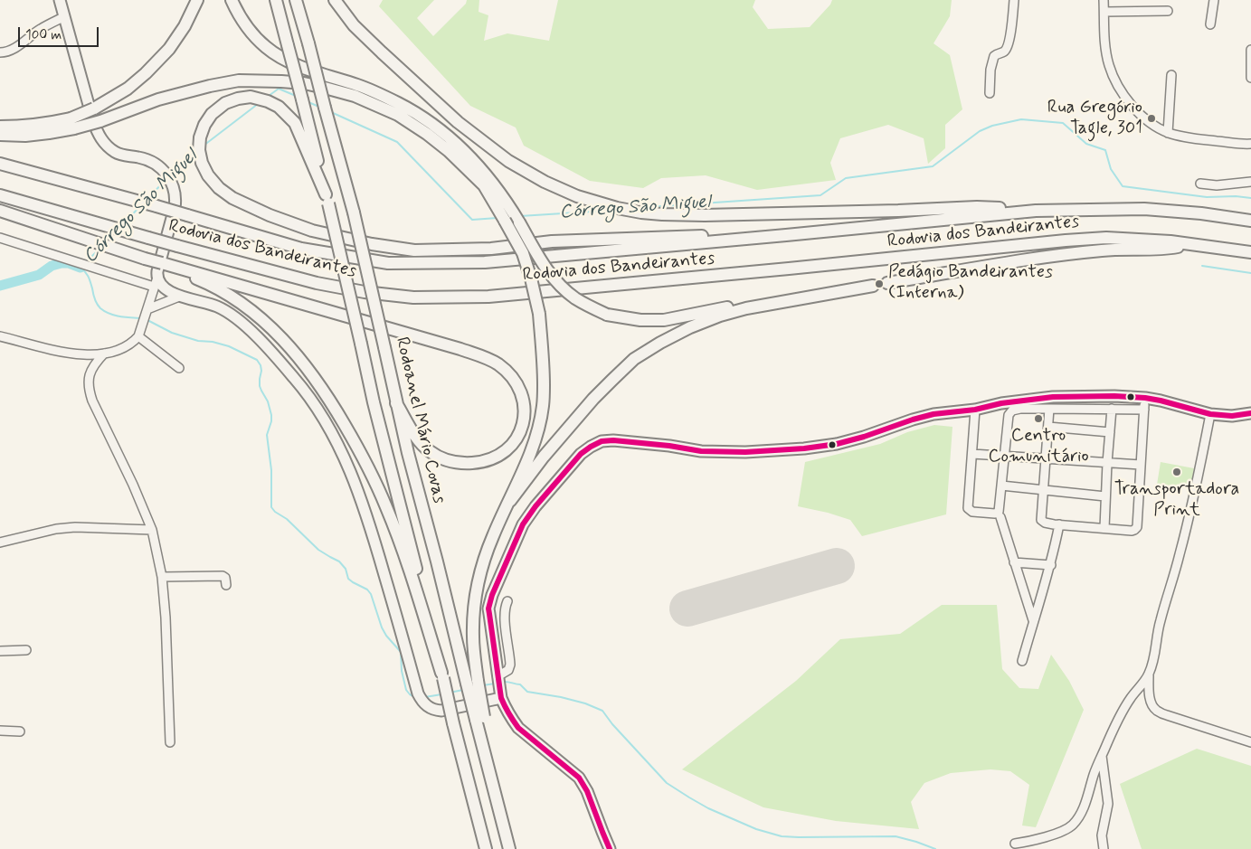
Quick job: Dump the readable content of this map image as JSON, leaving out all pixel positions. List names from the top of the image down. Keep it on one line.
{"streets":{"highway":["Rodovia dos Bandeirantes","Rodoanel Mário Covas"]},"water":["Córrego São Miguel"],"places":["Rua Gregório Tagle, 301","Pedágio Bandeirantes (Interna)","Centro Comunitário","Transportadora Print"],"scale_bar":"100 m"}
